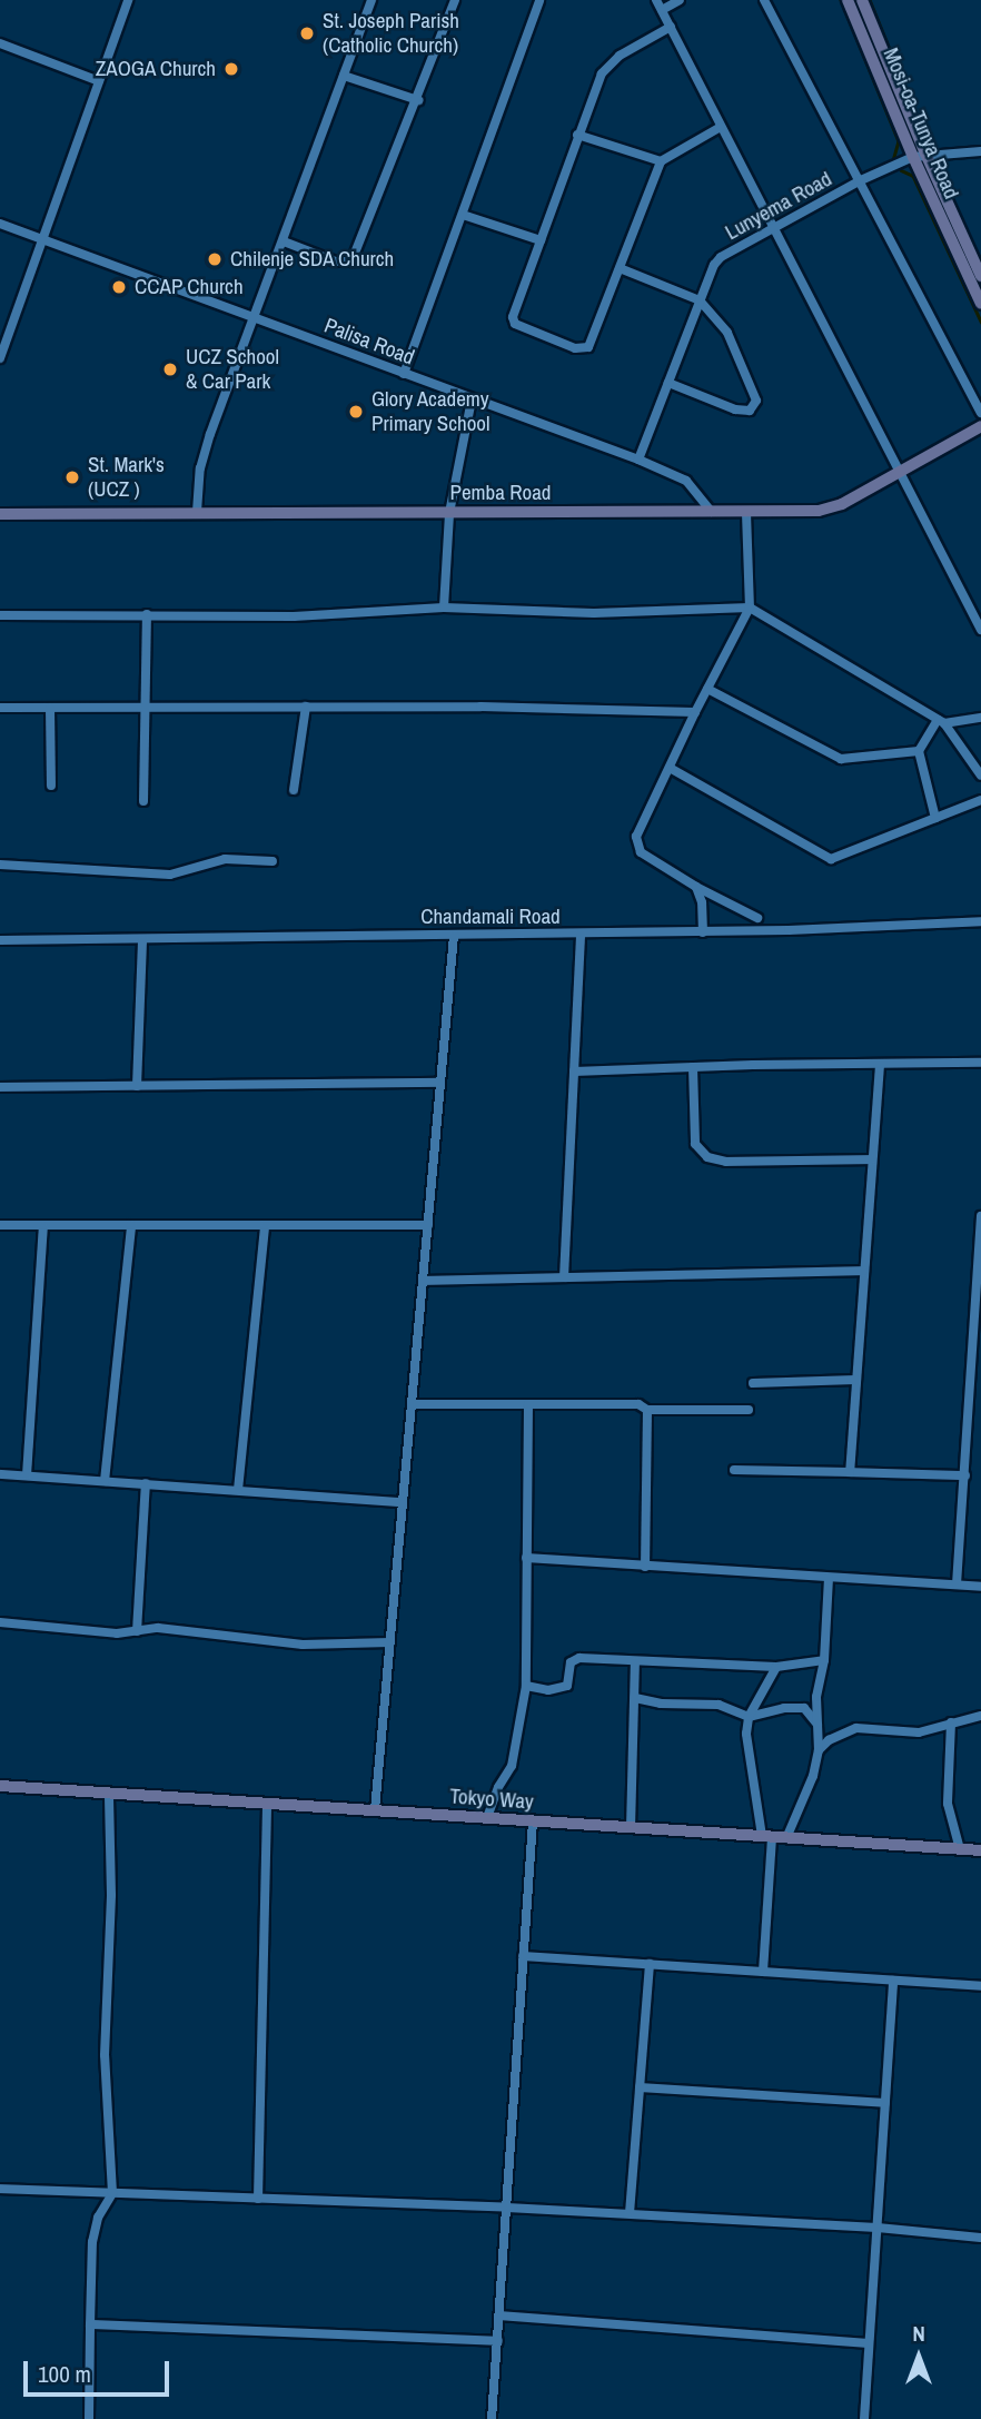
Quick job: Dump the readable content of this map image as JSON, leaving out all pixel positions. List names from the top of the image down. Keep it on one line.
{"streets":{"main road":["Mosi-oa-Tunya Road","Pemba Road","Tokyo Way"],"street":["Lunyema Road","Palisa Road","Chandamali Road"]},"crossings":[["Mosi-oa-Tunya Road","Lunyema Road"],["Lunyema Road","Palisa Road"],["Palisa Road","Pemba Road"]],"places":["St. Joseph Parish (Catholic Church)","ZAOGA Church","Chilenje SDA Church","CCAP Church","UCZ School & Car Park","Glory Academy Primary School","St. Mark's (UCZ )"],"scale_bar":"100 m","north":"top"}
